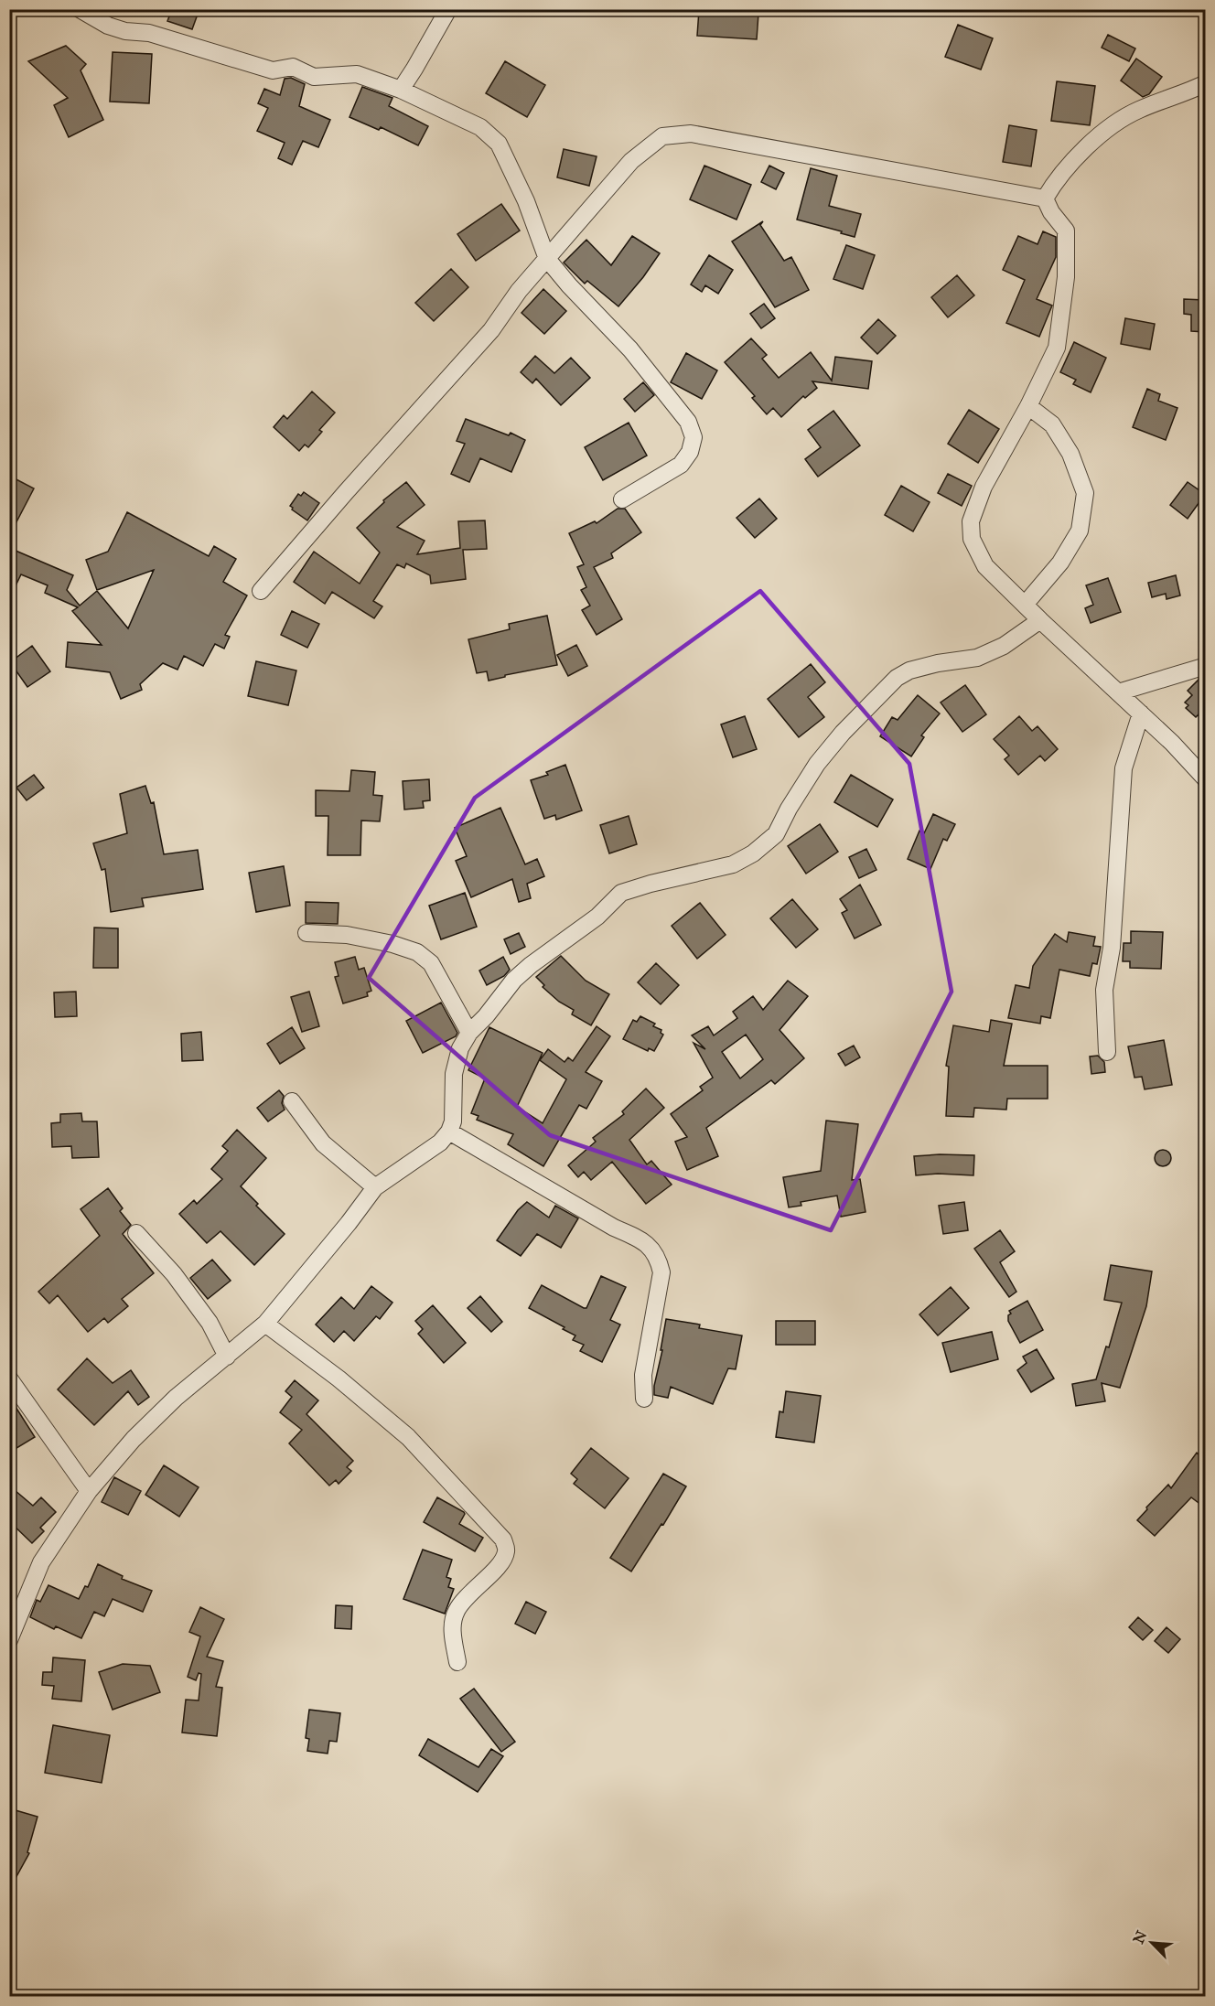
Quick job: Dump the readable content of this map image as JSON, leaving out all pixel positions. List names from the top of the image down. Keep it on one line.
{"north":"top left"}
